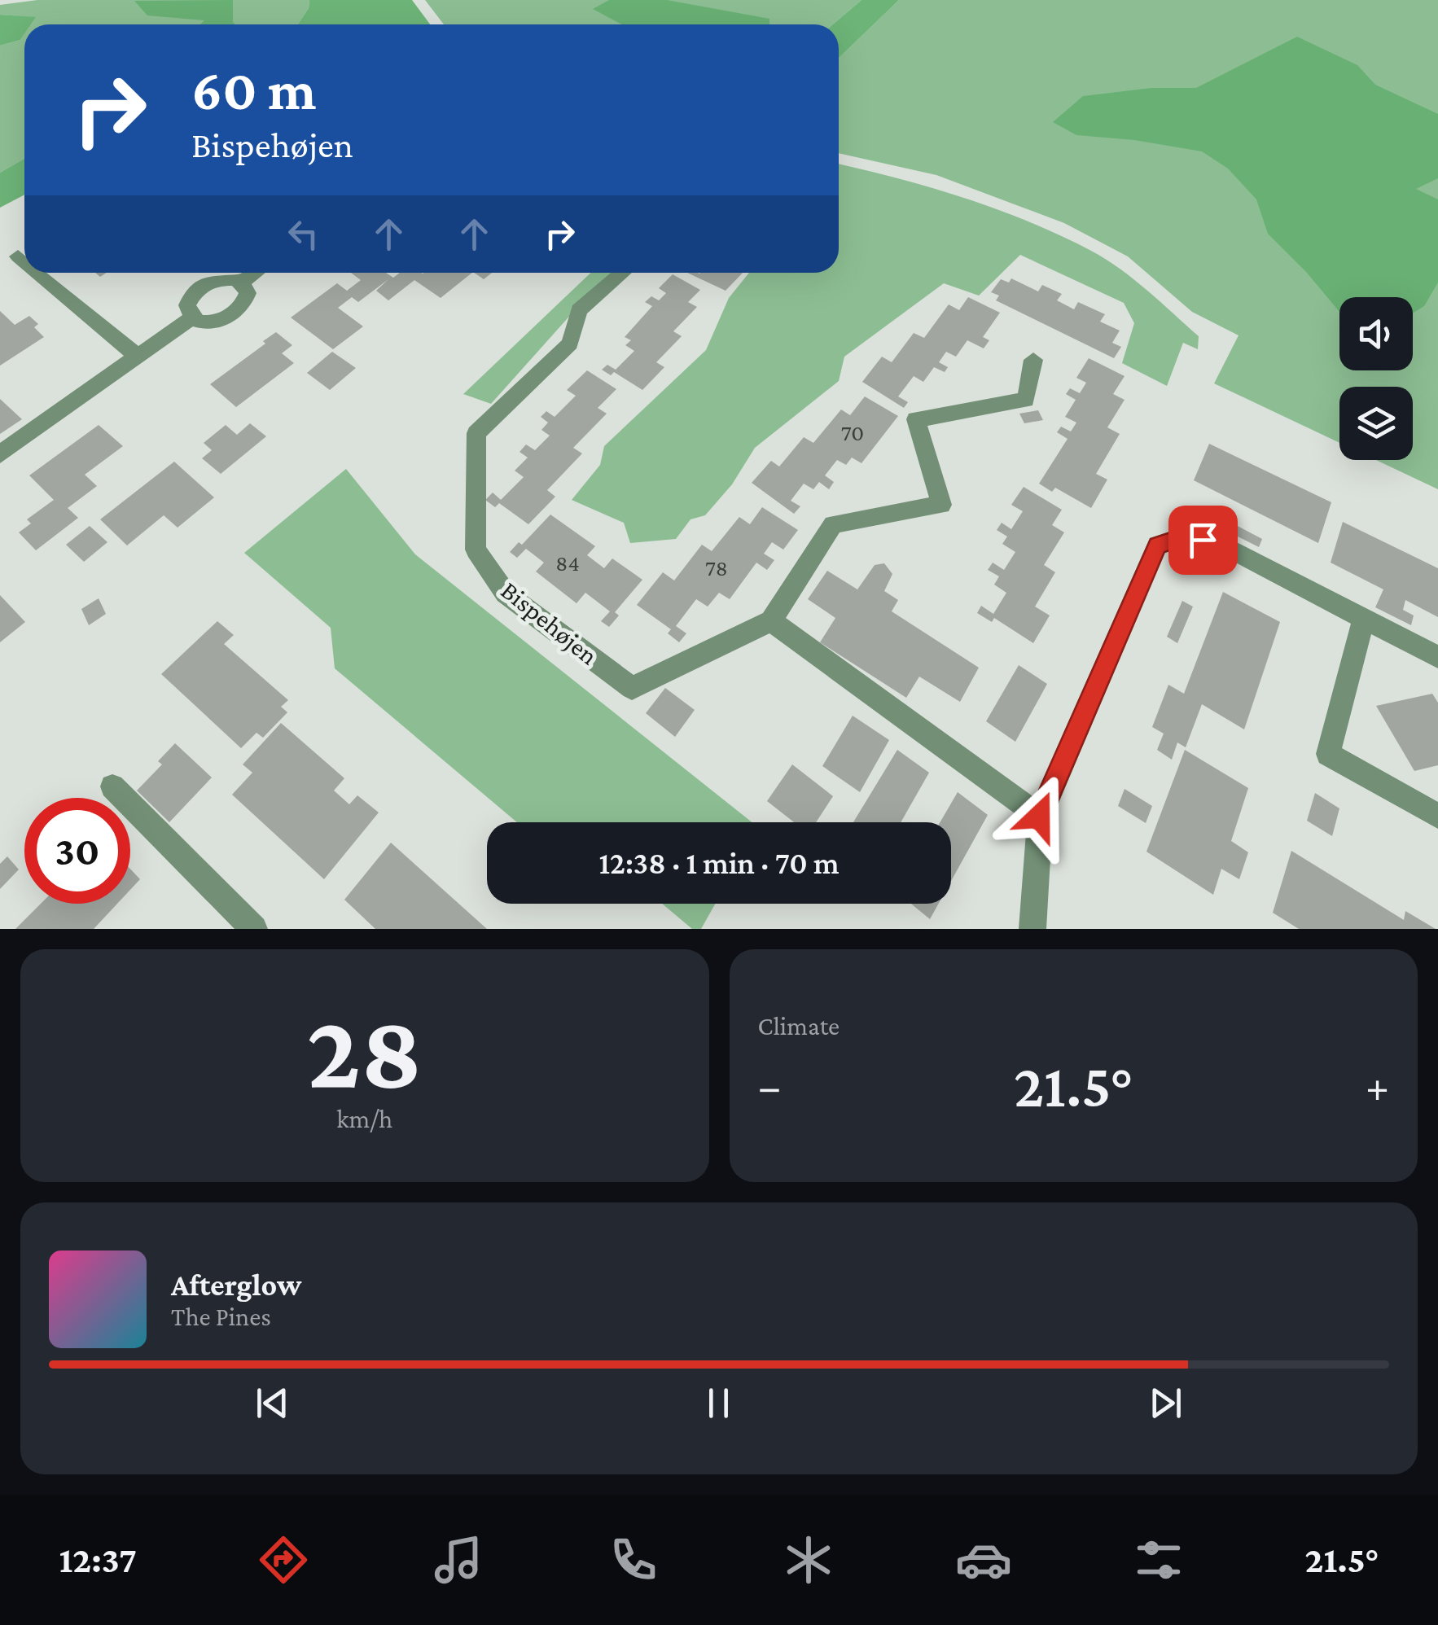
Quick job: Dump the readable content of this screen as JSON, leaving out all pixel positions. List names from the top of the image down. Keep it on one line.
{"streets":{"street":["Bispehøjen"]},"house_numbers":["70","84","78"],"page":{"turn":["60 m","Bispehøjen"],"limit":"30","trip":"12:38 · 1 min · 70 m","tile":[["28","km/h"],"Climate"],"heat":["−","21.5°","+"],"song":["Afterglow","The Pines"],"tabs":["12:37","21.5°"]}}
